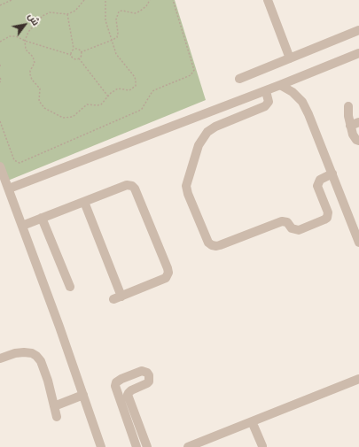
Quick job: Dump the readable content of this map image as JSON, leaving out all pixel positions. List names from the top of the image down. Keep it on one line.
{"north":"top right"}
